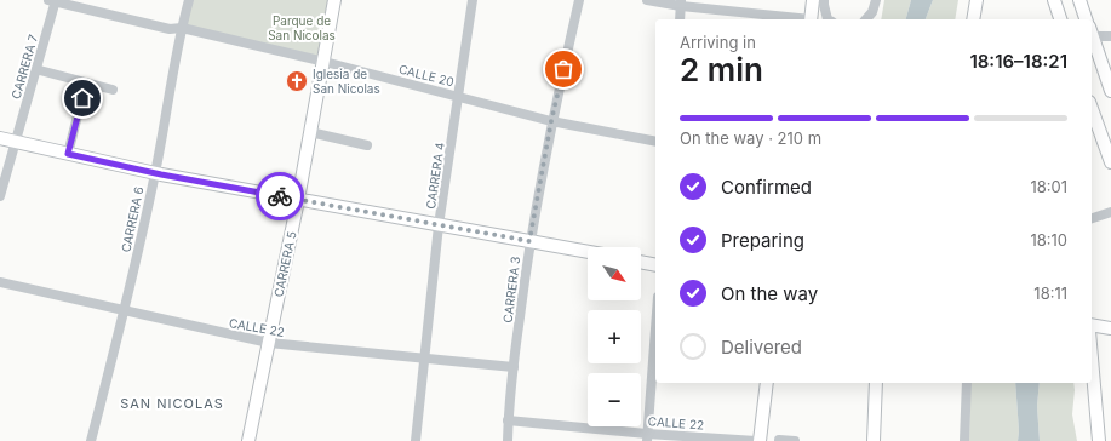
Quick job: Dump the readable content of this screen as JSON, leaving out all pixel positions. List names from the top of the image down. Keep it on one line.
{"streets":{"main road":["CARRERA 5"],"street":["CARRERA 7","CALLE 20","CARRERA 4","CARRERA 6","CARRERA 3","CALLE 22"]},"crossings":[["CARRERA 7","CALLE 20"],["CALLE 20","CARRERA 4"],["CALLE 20","CARRERA 6"],["CALLE 20","CARRERA 5"],["CALLE 20","CARRERA 3"],["CARRERA 4","CALLE 22"],["CARRERA 6","CALLE 22"],["CARRERA 5","CALLE 22"],["CARRERA 3","CALLE 22"]],"districts":["SAN NICOLAS"],"parks":["Parque de San Nicolas"],"places":{"church":["Iglesia de San Nicolas"]},"north":"bottom right","page":{"heading":["2 min","Arriving in","18:16–18:21"],"bar":"On the way · 210 m","list":[["Confirmed","18:01"],["Preparing","18:10"],["On the way","18:11"],"Delivered"],"map_buttons":["+","−"]}}
